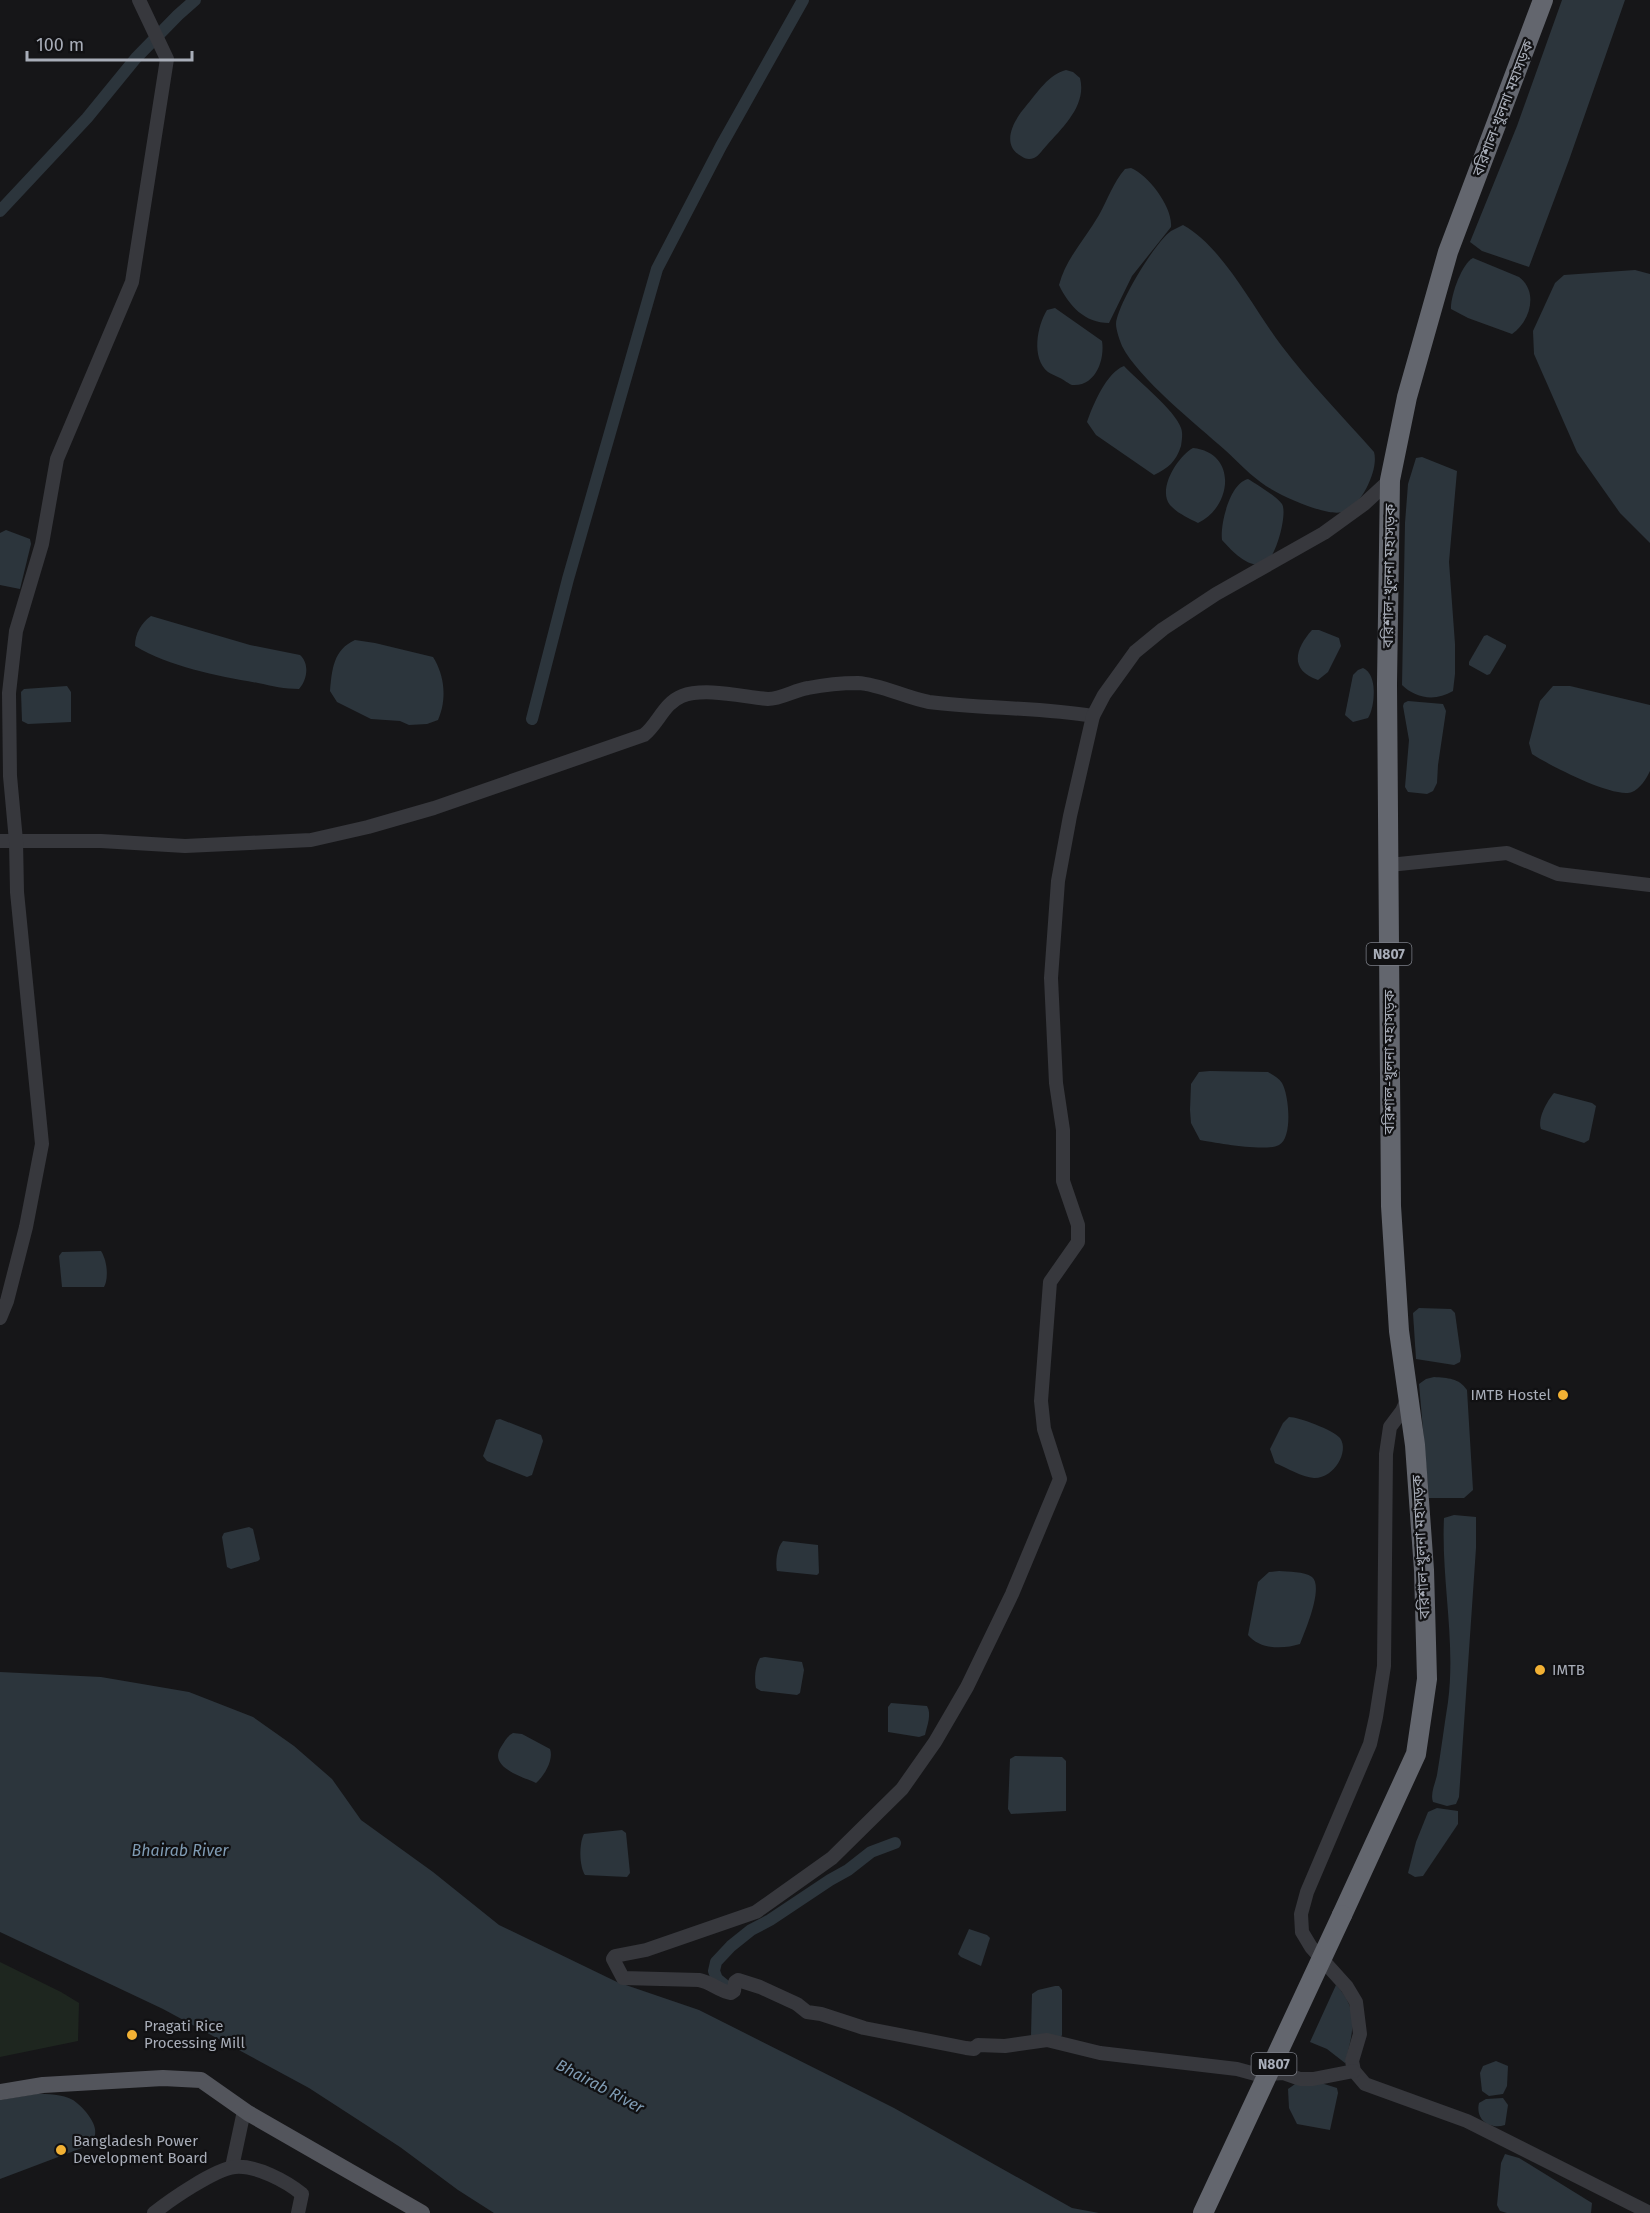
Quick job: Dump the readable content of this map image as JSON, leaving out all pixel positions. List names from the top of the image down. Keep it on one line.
{"streets":{"highway":["বরিশাল-খুলনা মহাসড়ক","N807"]},"water":["Bhairab River"],"places":["IMTB Hostel","IMTB","Pragati Rice Processing Mill","Bangladesh Power Development Board"],"scale_bar":"100 m"}
